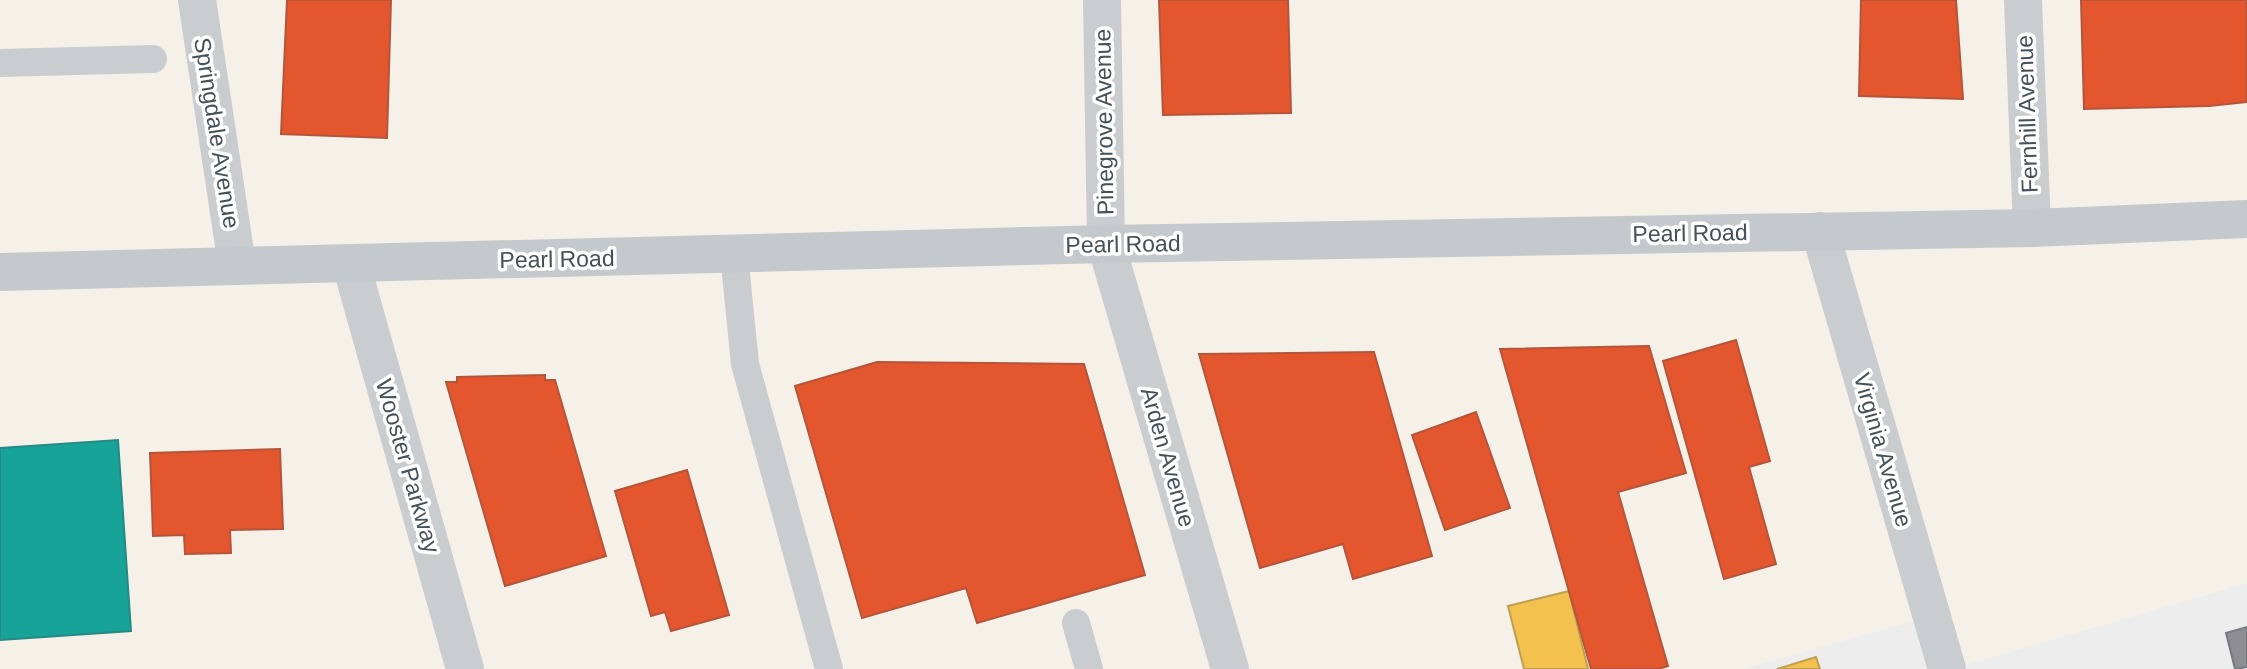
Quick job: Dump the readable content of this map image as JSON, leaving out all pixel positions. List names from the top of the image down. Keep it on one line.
{"streets":{"main road":["Pearl Road"],"street":["Fernhill Avenue","Pinegrove Avenue","Springdale Avenue","Virginia Avenue","Arden Avenue","Wooster Parkway"]},"crossings":[["Fernhill Avenue","Pearl Road"],["Pinegrove Avenue","Pearl Road"],["Pinegrove Avenue","Arden Avenue"],["Springdale Avenue","Pearl Road"],["Pearl Road","Virginia Avenue"],["Pearl Road","Arden Avenue"],["Pearl Road","Wooster Parkway"]]}
